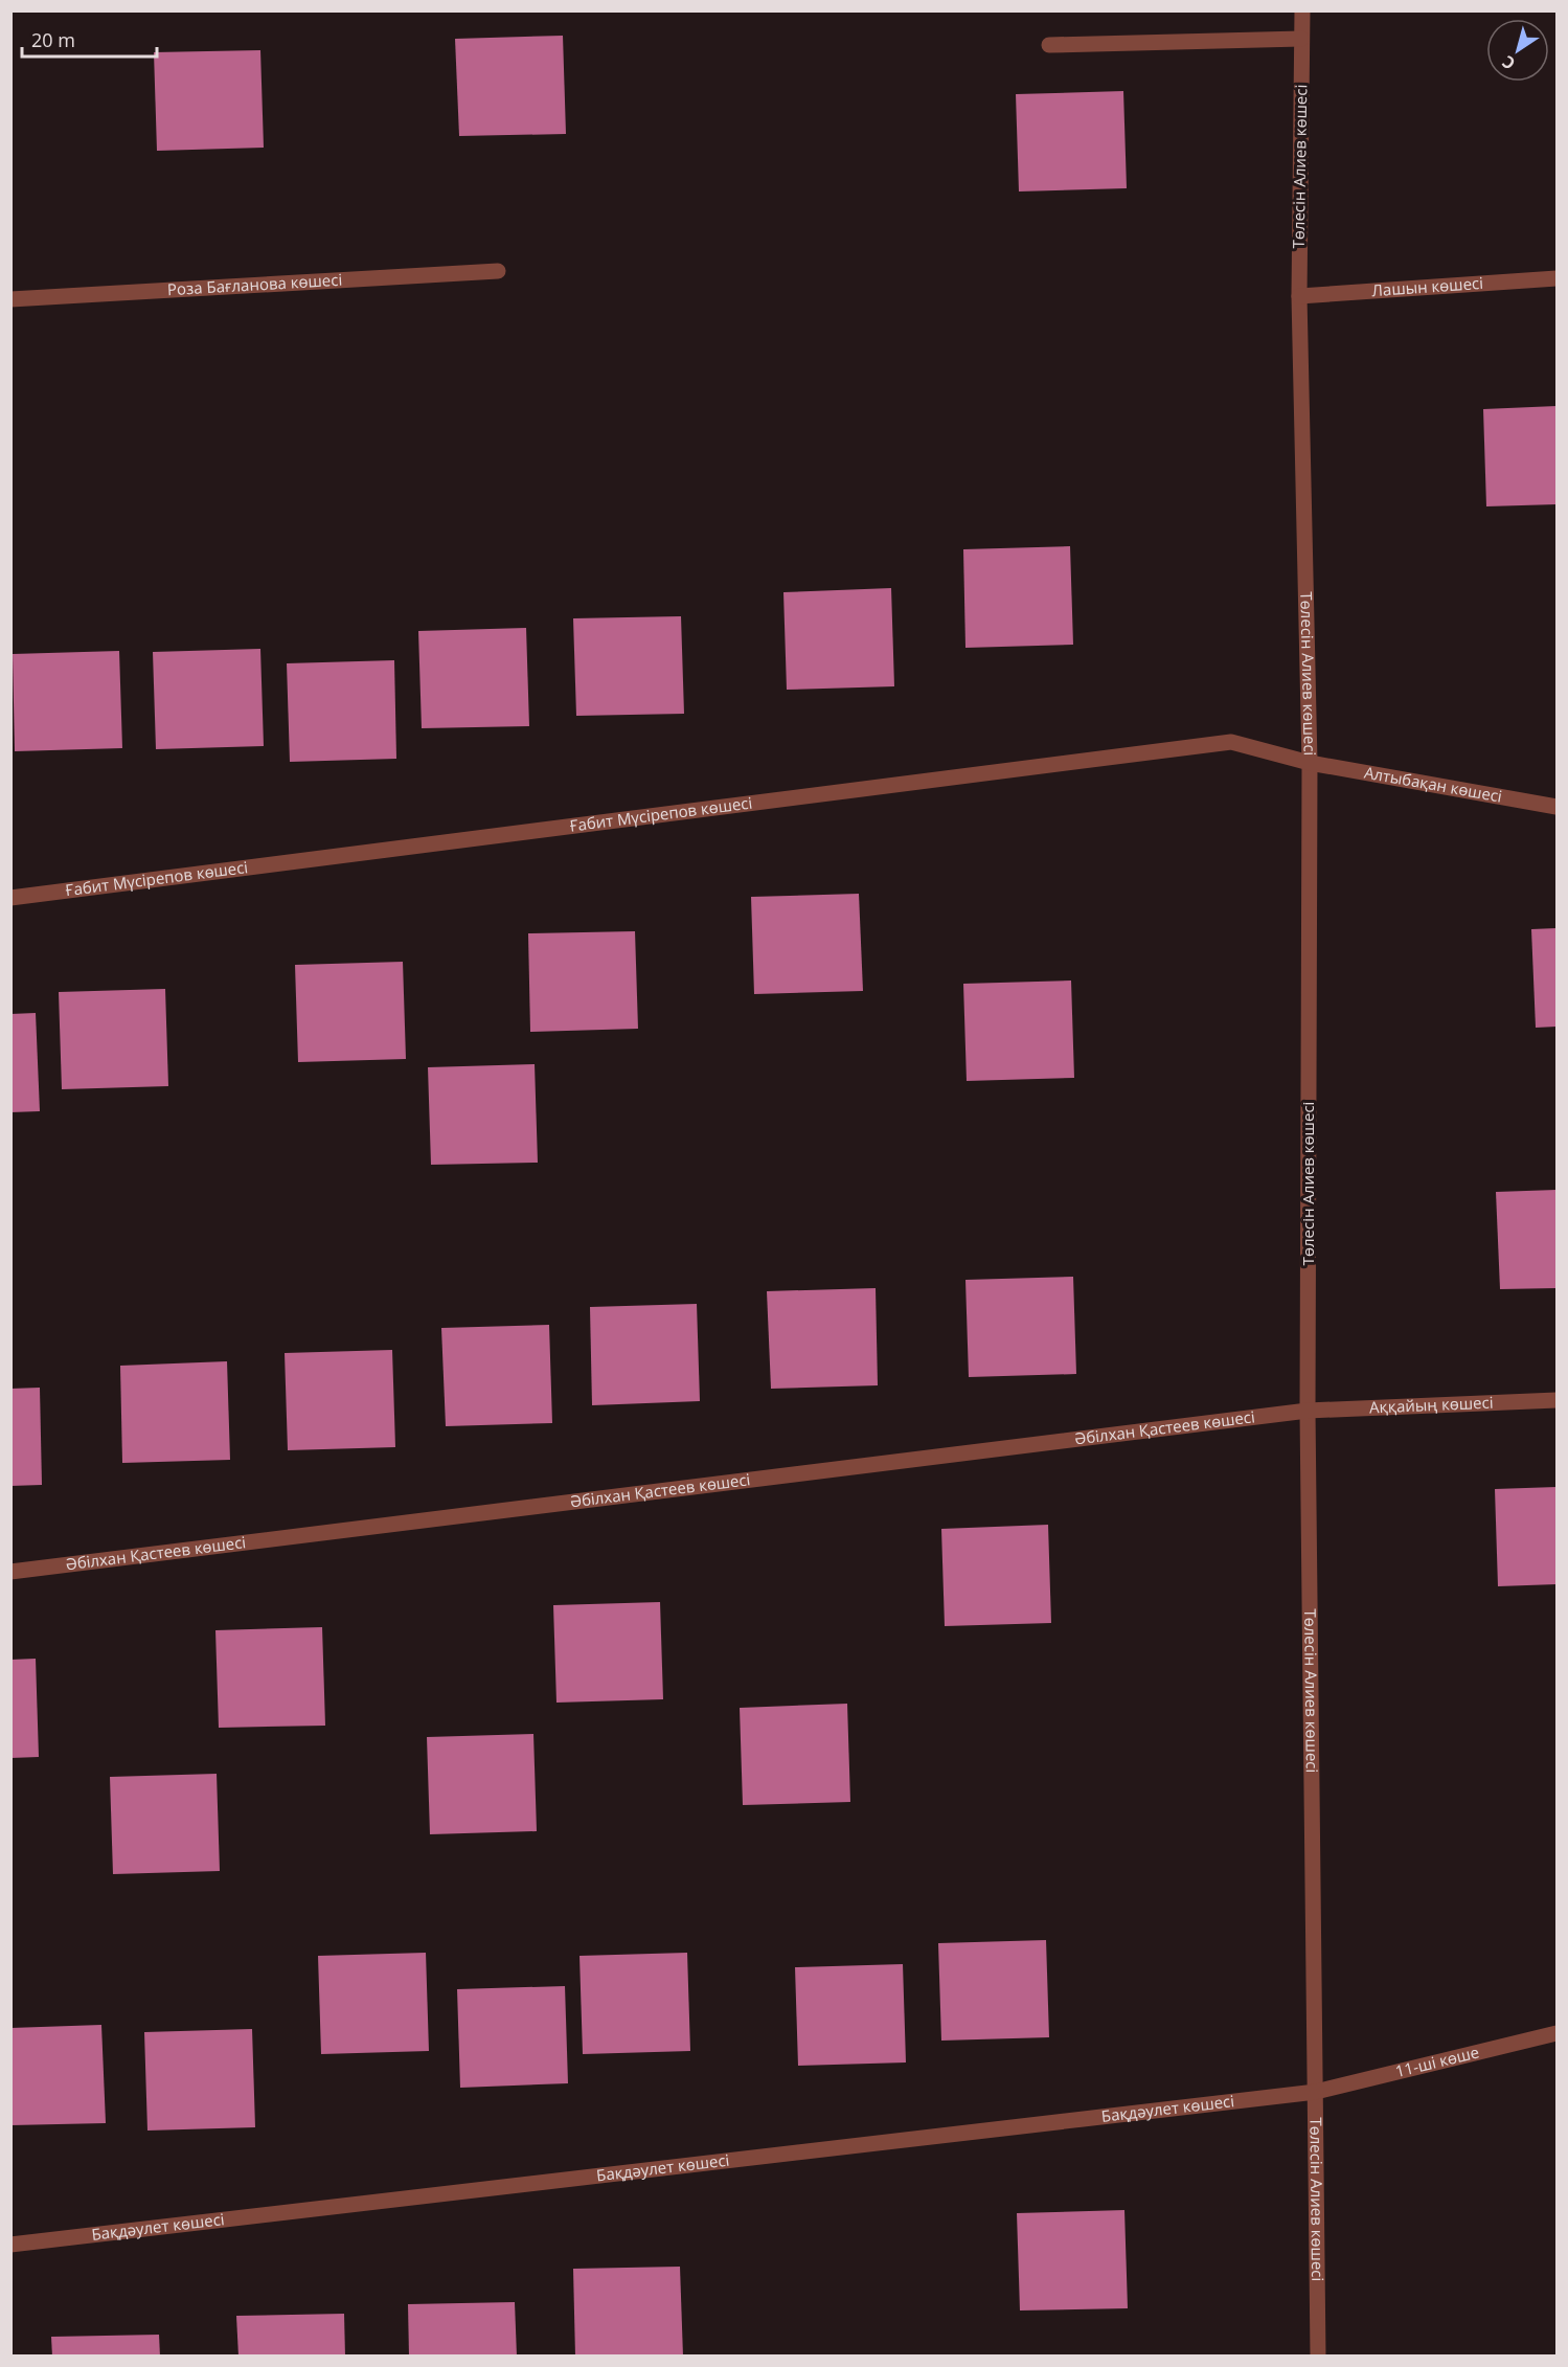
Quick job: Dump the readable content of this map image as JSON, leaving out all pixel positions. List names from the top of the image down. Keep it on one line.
{"streets":{"street":["Төлесін Алиев көшесі","Роза Бағланова көшесi","Лашын көшесі","Алтыбақан көшесі","Ғабит Мүсірепов көшесi","Аққайың көшесі","Әбілхан Қастеев көшесi","11-ші көше","Бақдәулет көшесi"]},"crossings":[["Төлесін Алиев көшесі","Лашын көшесі"],["Төлесін Алиев көшесі","Алтыбақан көшесі"],["Төлесін Алиев көшесі","Ғабит Мүсірепов көшесi"],["Төлесін Алиев көшесі","Аққайың көшесі"],["Төлесін Алиев көшесі","Әбілхан Қастеев көшесi"],["Төлесін Алиев көшесі","11-ші көше"],["Төлесін Алиев көшесі","Бақдәулет көшесi"],["Алтыбақан көшесі","Ғабит Мүсірепов көшесi"],["Аққайың көшесі","Әбілхан Қастеев көшесi"],["11-ші көше","Бақдәулет көшесi"]],"scale_bar":"20 m","north":"bottom left"}
